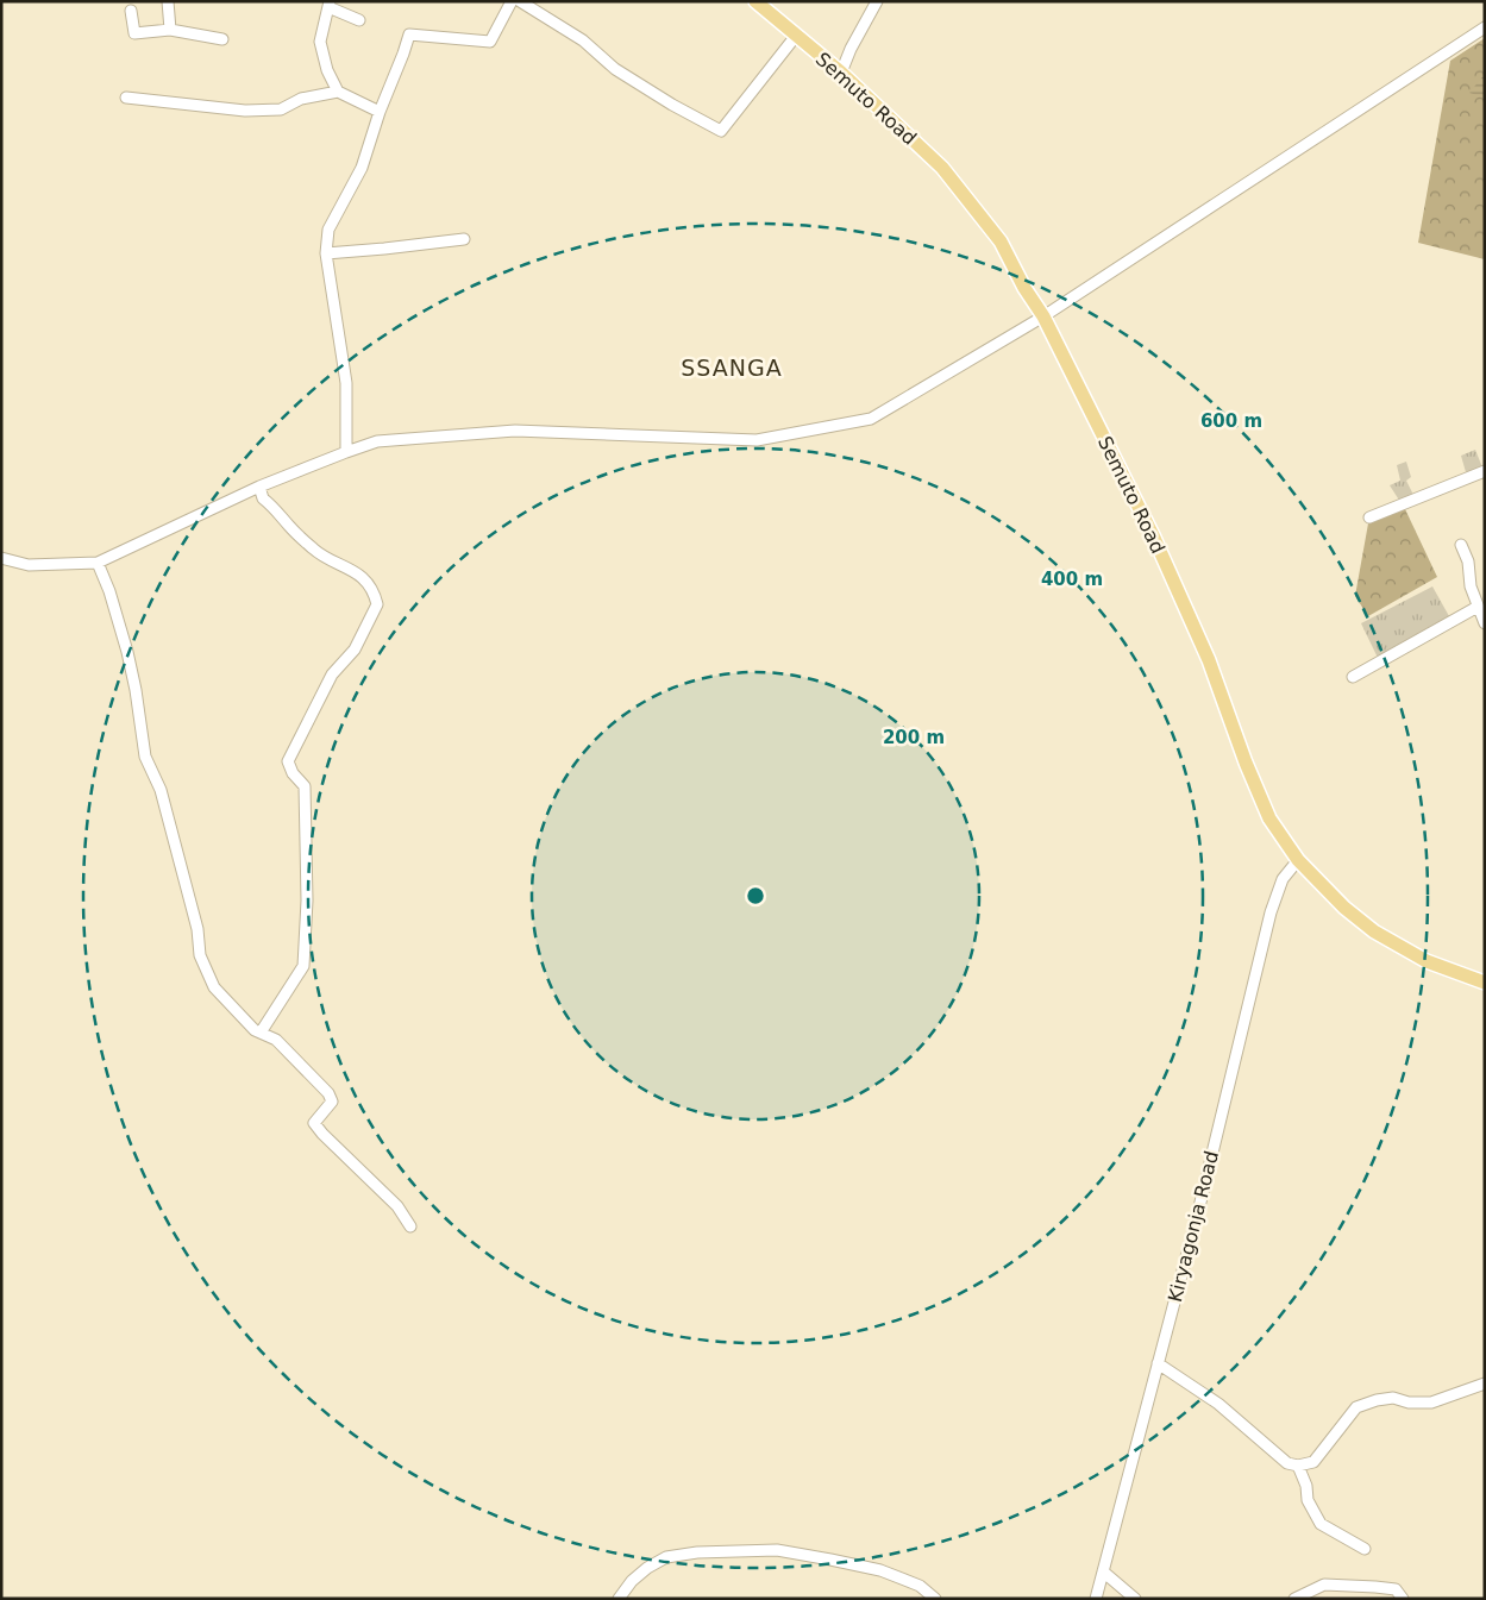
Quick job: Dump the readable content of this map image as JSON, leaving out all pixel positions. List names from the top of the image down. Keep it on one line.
{"streets":{"main road":["Semuto Road"],"street":["Kiryagonja Road"]},"crossings":[["Semuto Road","Kiryagonja Road"]],"districts":["SSANGA"],"rings":["600 m","400 m","200 m"]}
